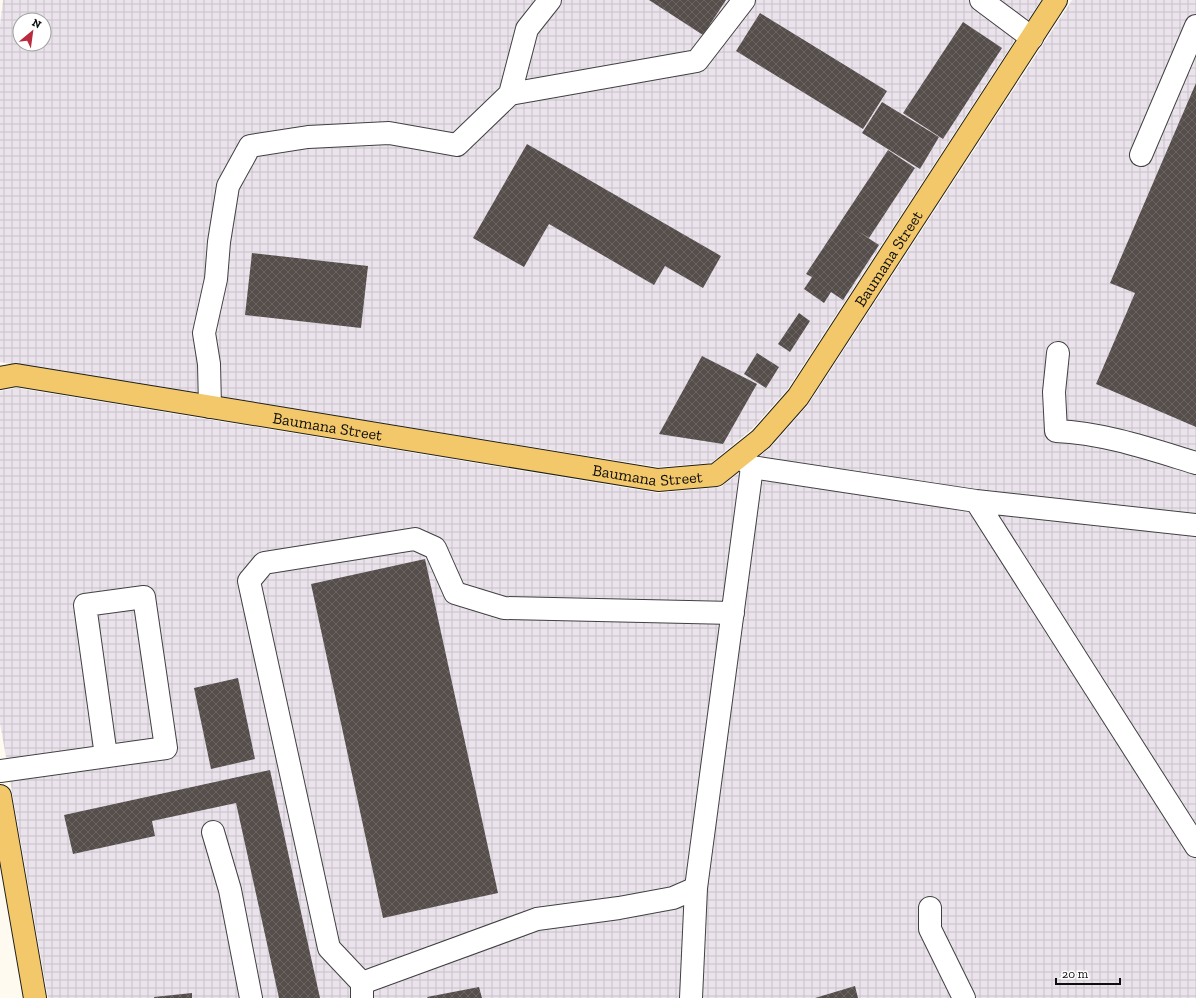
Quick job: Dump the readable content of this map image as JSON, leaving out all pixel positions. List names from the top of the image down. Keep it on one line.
{"streets":{"main road":["Baumana Street"]},"scale_bar":"20 m","north":"top right"}
